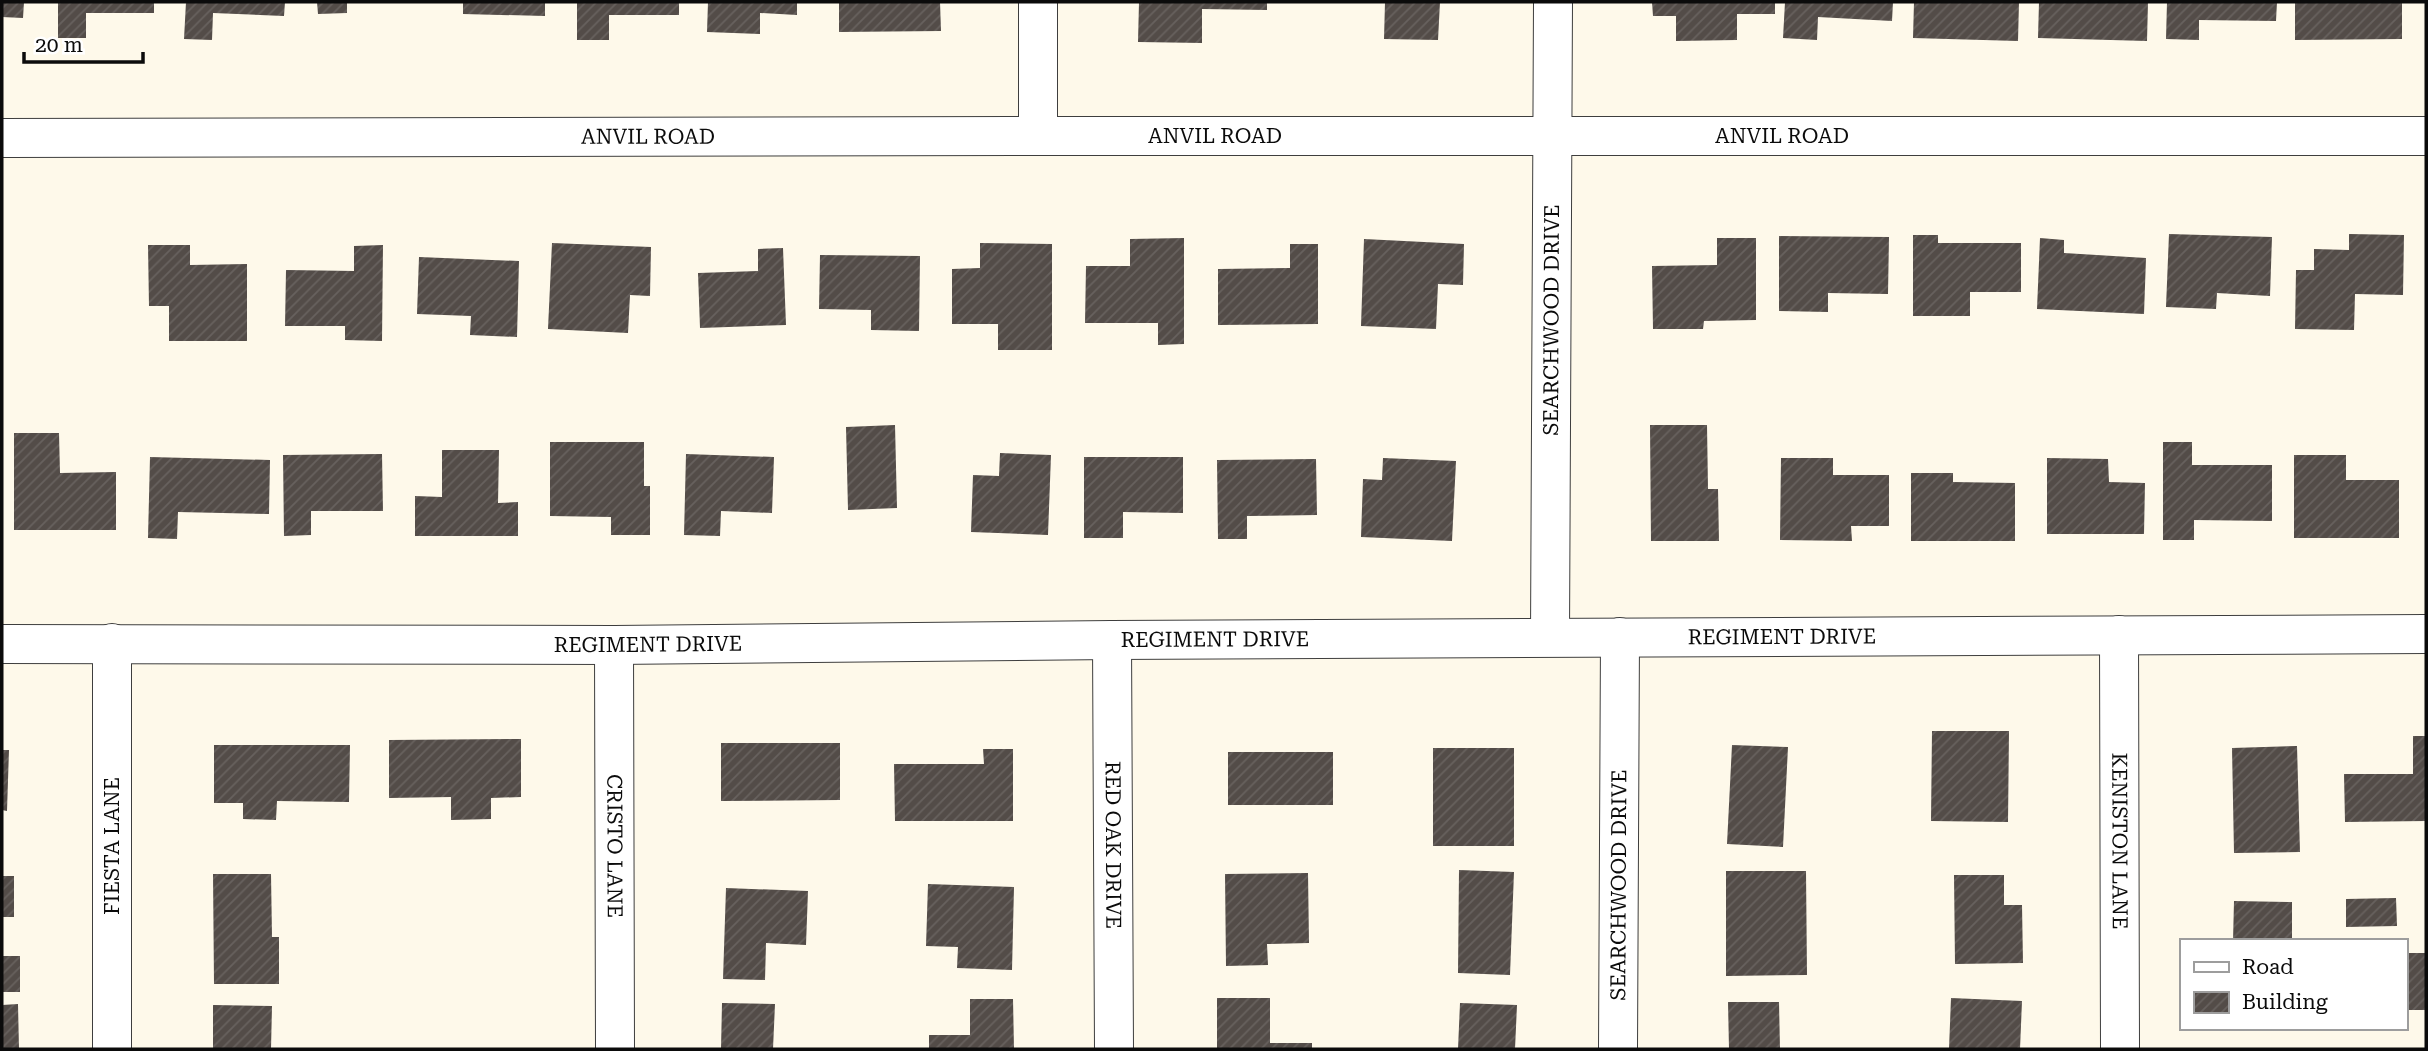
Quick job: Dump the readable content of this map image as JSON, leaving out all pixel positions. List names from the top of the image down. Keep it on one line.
{"streets":{"street":["ANVIL ROAD","SEARCHWOOD DRIVE","REGIMENT DRIVE","KENISTON LANE","RED OAK DRIVE","FIESTA LANE","CRISTO LANE"]},"crossings":[["ANVIL ROAD","SEARCHWOOD DRIVE"],["SEARCHWOOD DRIVE","REGIMENT DRIVE"],["REGIMENT DRIVE","KENISTON LANE"],["REGIMENT DRIVE","RED OAK DRIVE"],["REGIMENT DRIVE","FIESTA LANE"],["REGIMENT DRIVE","CRISTO LANE"]],"legend":["Road","Building"],"scale_bar":"20 m"}
